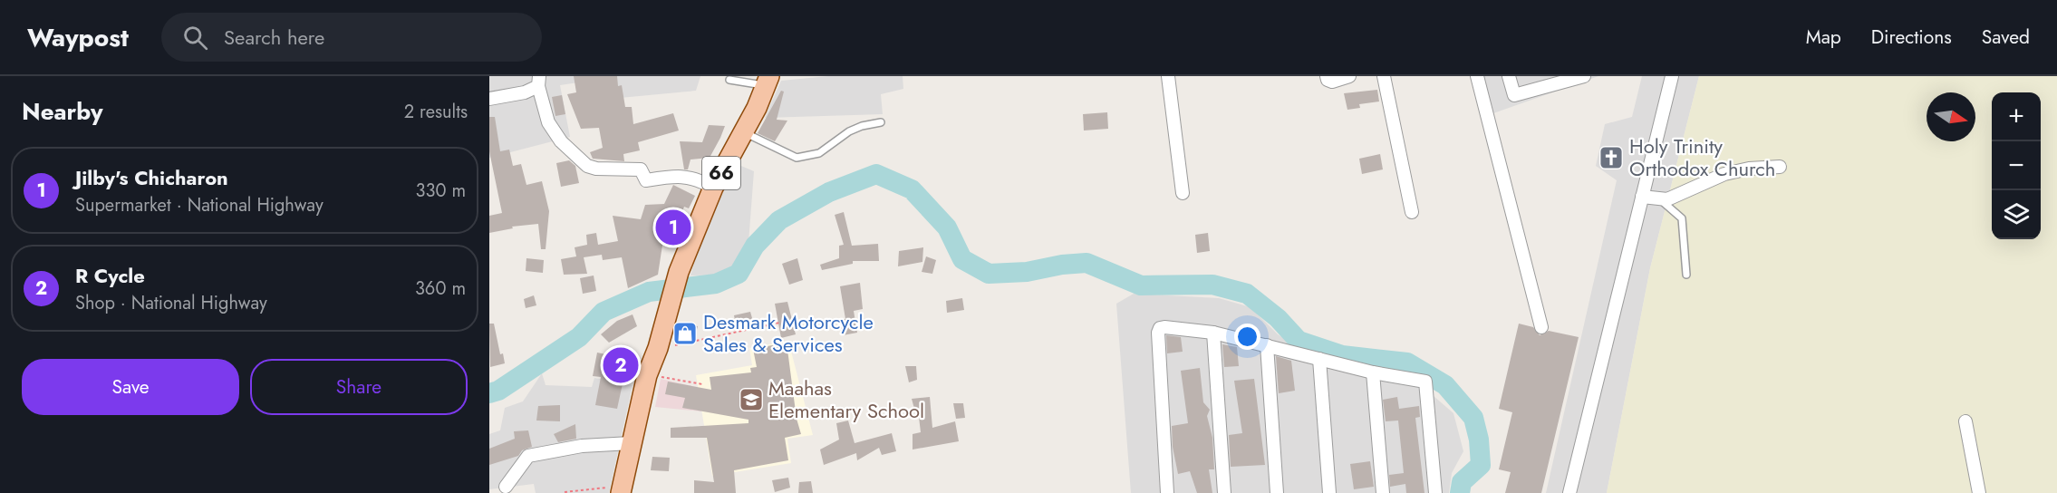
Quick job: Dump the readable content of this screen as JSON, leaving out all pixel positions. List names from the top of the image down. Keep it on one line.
{"streets":{"main road":["66"]},"places":{"church":["Holy Trinity Orthodox Church"],"shop":["Desmark Motorcycle Sales & Services"],"school or university":["Maahas Elementary School"]},"north":"right","page":{"header":"Waypost","search":"Search here","nav":["Map","Directions","Saved"],"heading":["Nearby","2 results"],"map_buttons":["+","−"],"list":[{"mark":"1","name":"Jilby's Chicharon","note":"Supermarket · National Highway","value":"330 m"},{"mark":"2","name":"R Cycle","note":"Shop · National Highway","value":"360 m"}],"pins":["1","2"],"buttons":["Save","Share"]}}
